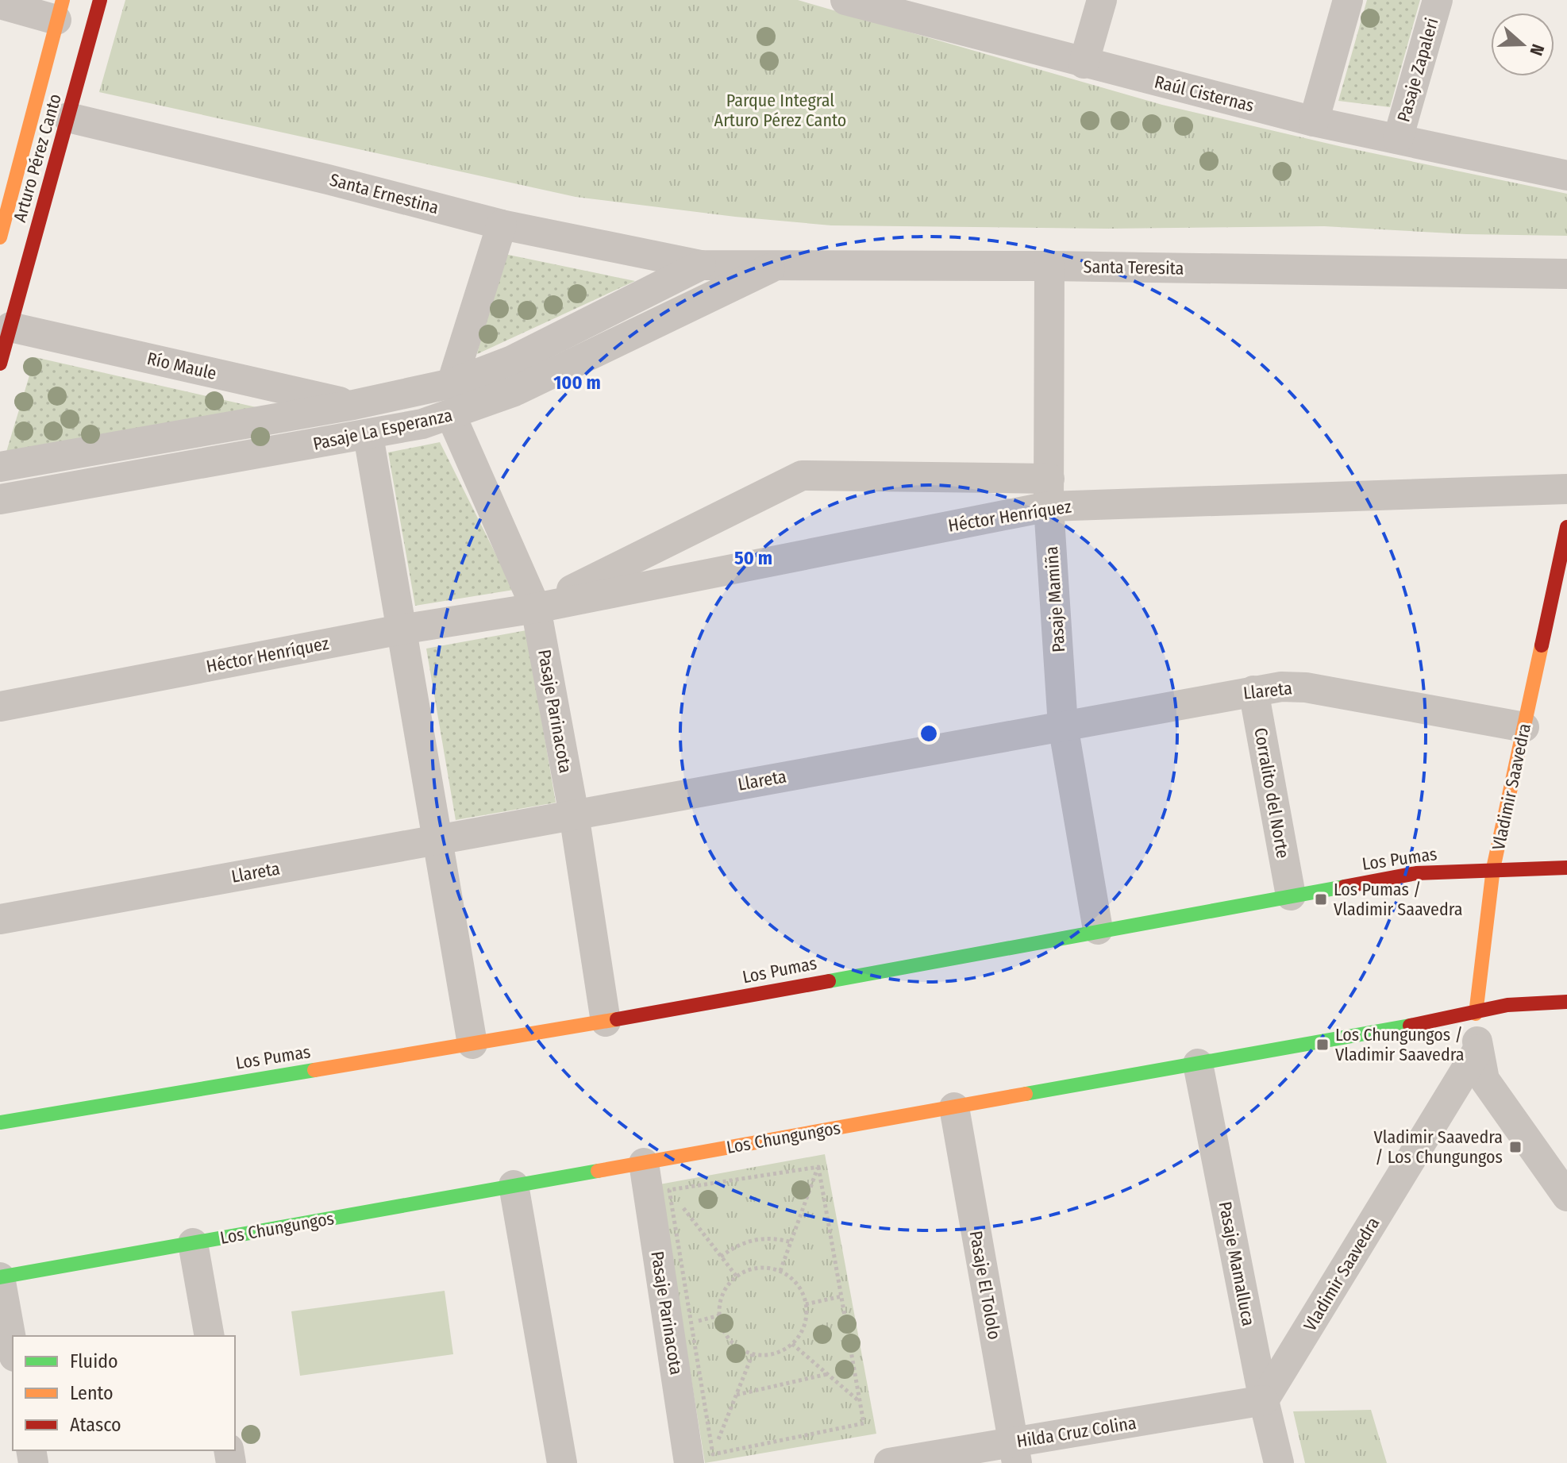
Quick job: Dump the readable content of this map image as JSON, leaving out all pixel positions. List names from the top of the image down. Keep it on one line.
{"streets":{"street":["Pasaje Zapaleri","Raúl Cisternas","Arturo Pérez Canto","Santa Ernestina","Santa Teresita","Río Maule","Pasaje La Esperanza","Héctor Henríquez","Pasaje Mamiña","Llareta","Pasaje Parinacota","Vladimir Saavedra","Corralito del Norte","Los Pumas","Los Chungungos","Pasaje Mamalluca","Pasaje El Tololo","Hilda Cruz Colina"]},"crossings":[["Pasaje Zapaleri","Raúl Cisternas"],["Arturo Pérez Canto","Santa Ernestina"],["Arturo Pérez Canto","Río Maule"],["Santa Ernestina","Santa Teresita"],["Santa Ernestina","Pasaje La Esperanza"],["Santa Teresita","Pasaje La Esperanza"],["Santa Teresita","Pasaje Mamiña"],["Río Maule","Pasaje La Esperanza"],["Pasaje La Esperanza","Pasaje Parinacota"],["Héctor Henríquez","Pasaje Mamiña"],["Héctor Henríquez","Pasaje Parinacota"],["Pasaje Mamiña","Llareta"],["Pasaje Mamiña","Los Pumas"],["Llareta","Pasaje Parinacota"],["Llareta","Vladimir Saavedra"],["Llareta","Corralito del Norte"],["Pasaje Parinacota","Los Pumas"],["Pasaje Parinacota","Los Chungungos"],["Vladimir Saavedra","Los Pumas"],["Vladimir Saavedra","Los Chungungos"],["Vladimir Saavedra","Pasaje Mamalluca"],["Vladimir Saavedra","Hilda Cruz Colina"],["Corralito del Norte","Los Pumas"],["Los Chungungos","Pasaje Mamalluca"],["Los Chungungos","Pasaje El Tololo"],["Pasaje Mamalluca","Hilda Cruz Colina"],["Pasaje El Tololo","Hilda Cruz Colina"]],"parks":["Parque Integral Arturo Pérez Canto"],"places":{"transit":["Los Pumas / Vladimir Saavedra","Los Chungungos / Vladimir Saavedra","Vladimir Saavedra / Los Chungungos"]},"legend":["Fluido","Lento","Atasco"],"north":"right","rings":["100 m","50 m"]}
